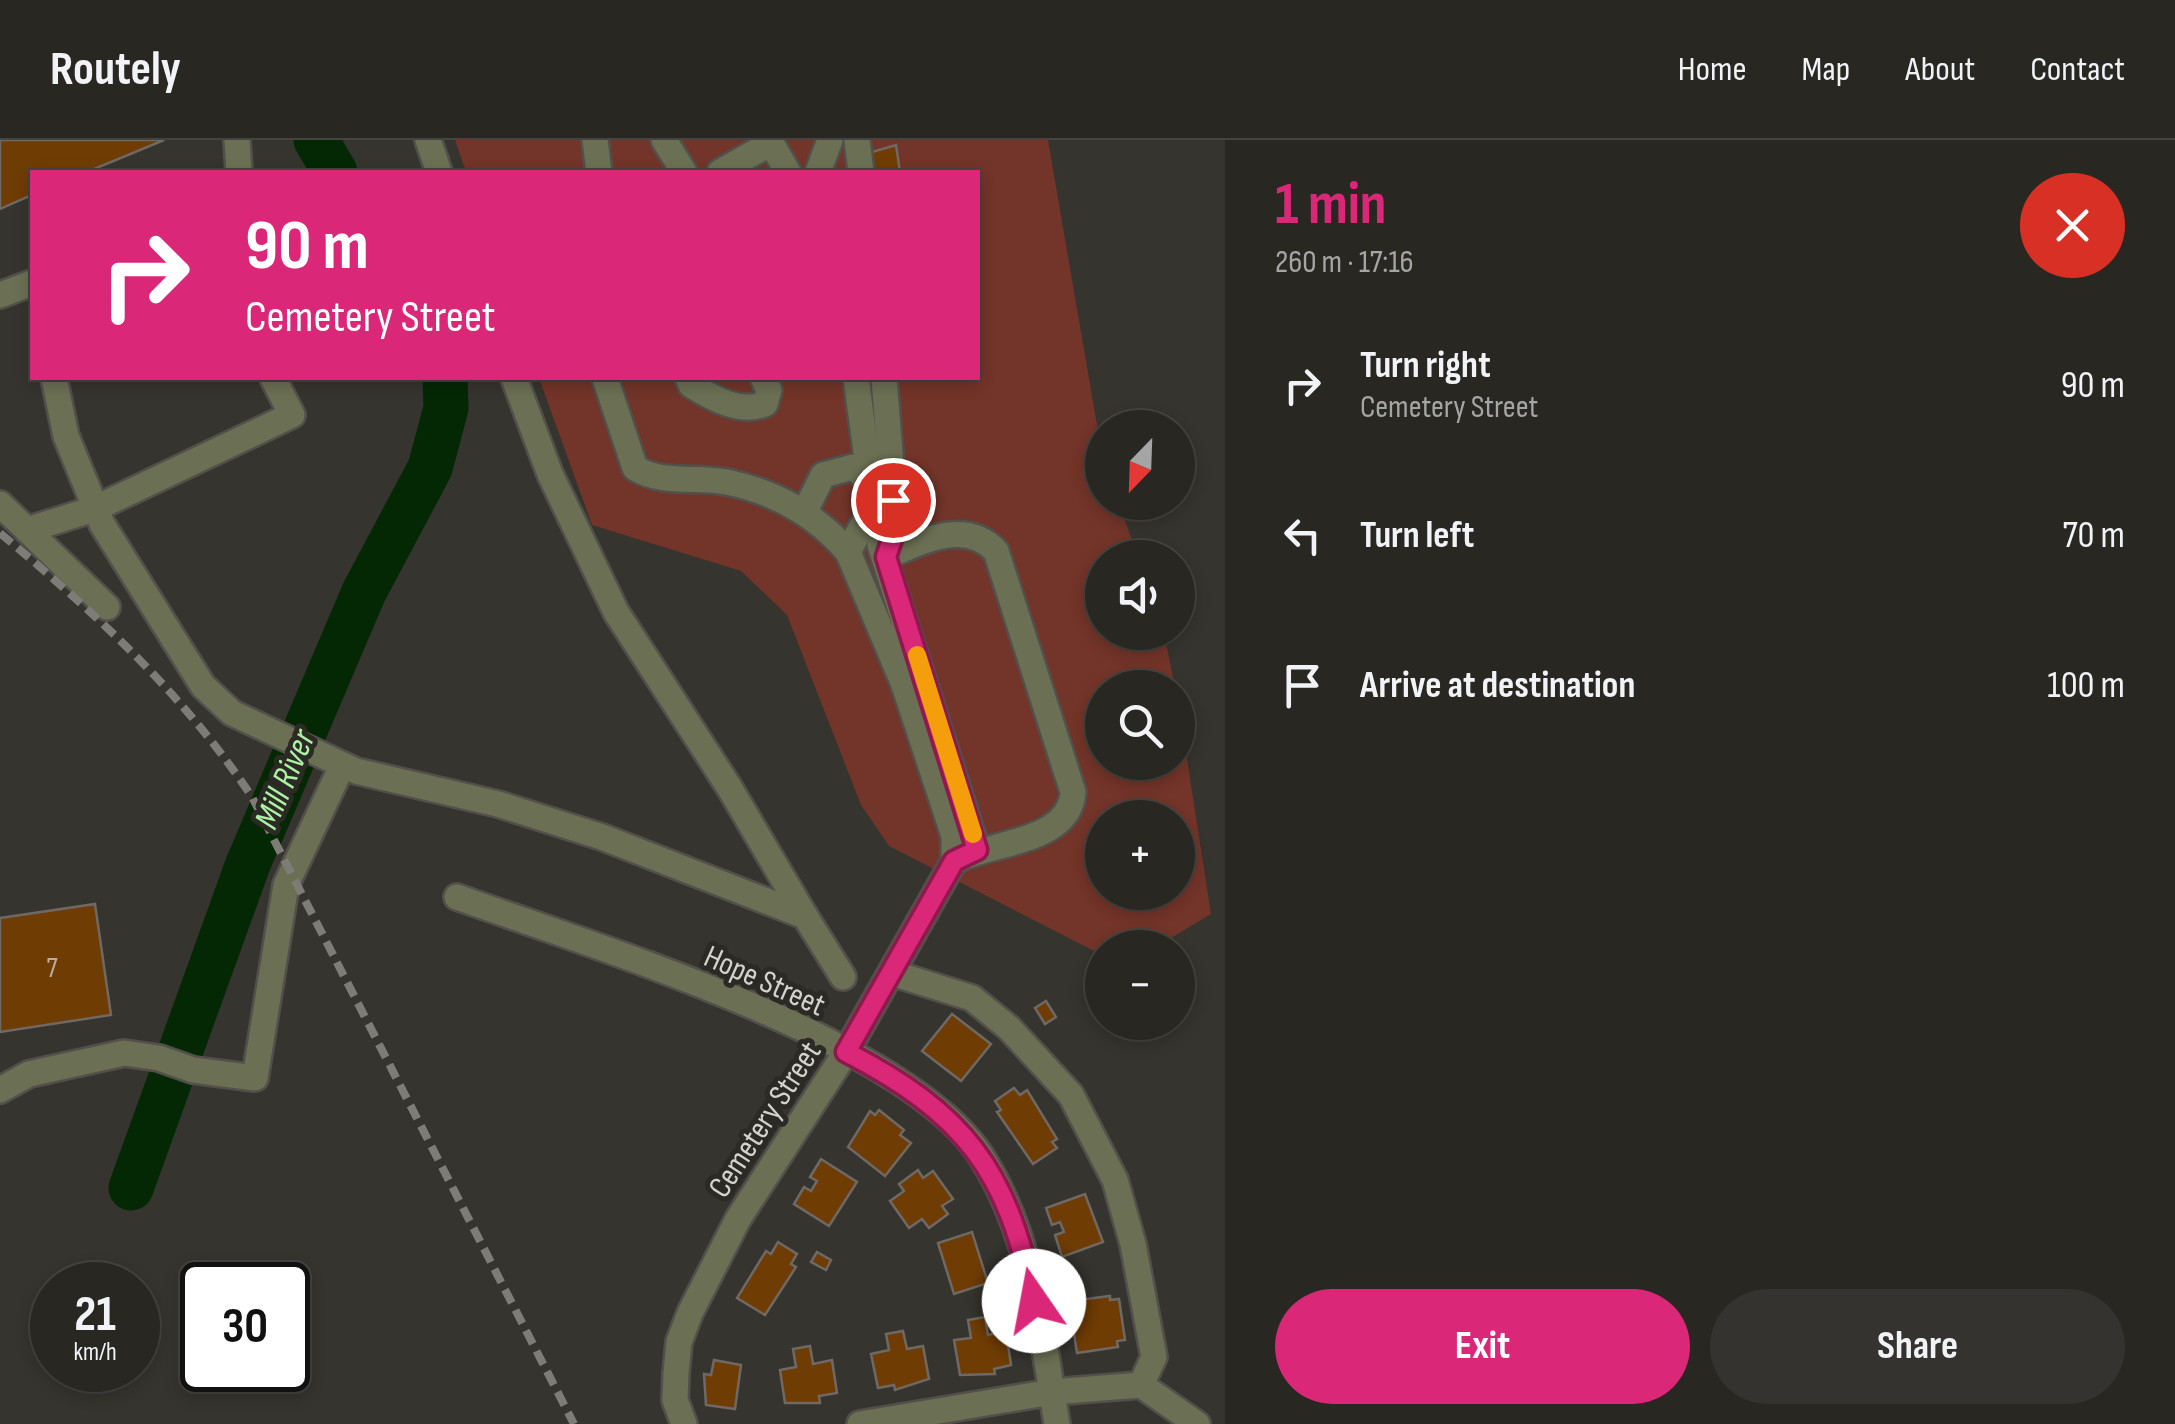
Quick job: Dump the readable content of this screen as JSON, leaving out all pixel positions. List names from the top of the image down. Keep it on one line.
{"streets":{"street":["Hope Street","Cemetery Street"]},"crossings":[["Hope Street","Cemetery Street"]],"water":["Mill River"],"house_numbers":["7"],"north":"bottom left","page":{"header":"Routely","nav":["Home","Map","About","Contact"],"heading":["1 min","260 m · 17:16"],"turn":["90 m","Cemetery Street"],"list":[{"name":"Turn right","note":"Cemetery Street","value":"90 m"},{"name":"Turn left","value":"70 m"},{"name":"Arrive at destination","value":"100 m"}],"map_buttons":["+","−"],"speed":"21 km/h","limit":"30","buttons":["Exit","Share"]}}
